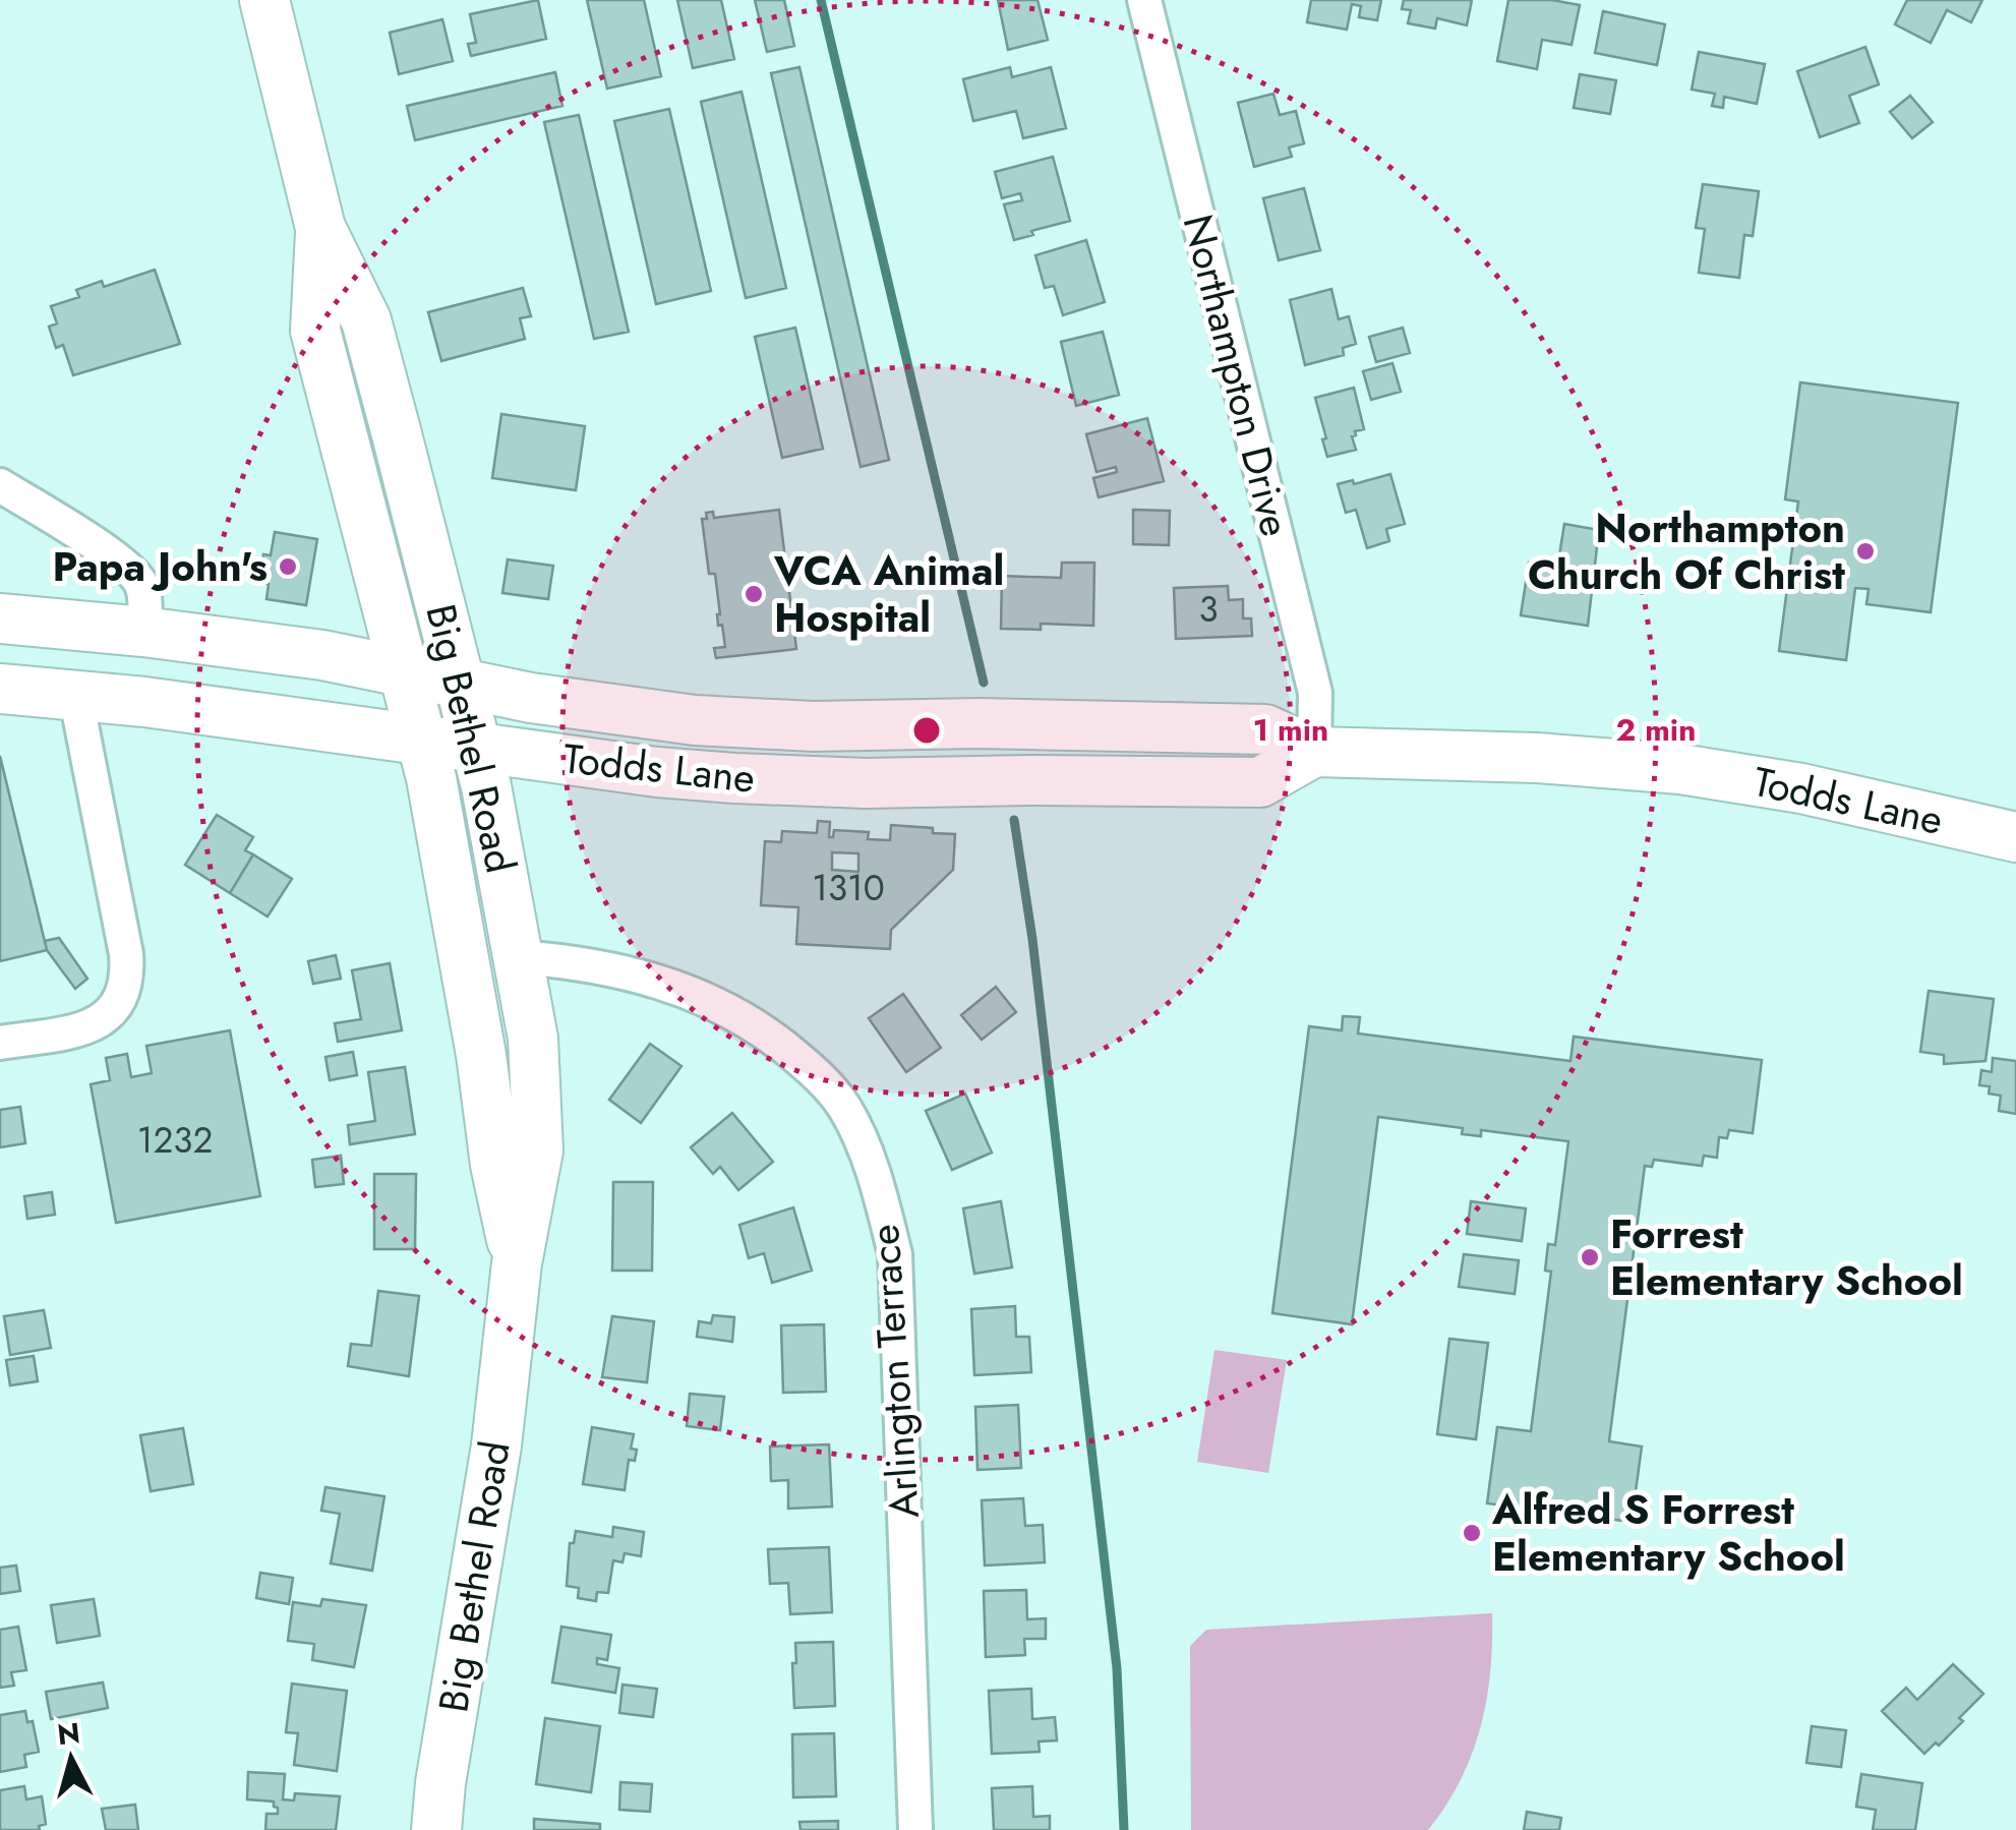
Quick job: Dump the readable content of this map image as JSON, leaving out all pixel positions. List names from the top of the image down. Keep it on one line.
{"streets":{"main road":["Big Bethel Road","Todds Lane"],"street":["Northampton Drive","Arlington Terrace"]},"crossings":[["Northampton Drive","Todds Lane"],["Big Bethel Road","Todds Lane"],["Big Bethel Road","Arlington Terrace"]],"places":["Northampton Church Of Christ","Papa John's","VCA Animal Hospital","Forrest Elementary School","Alfred S Forrest Elementary School"],"house_numbers":["3","1310","1232"],"north":"top","rings":["1 min","2 min"]}
